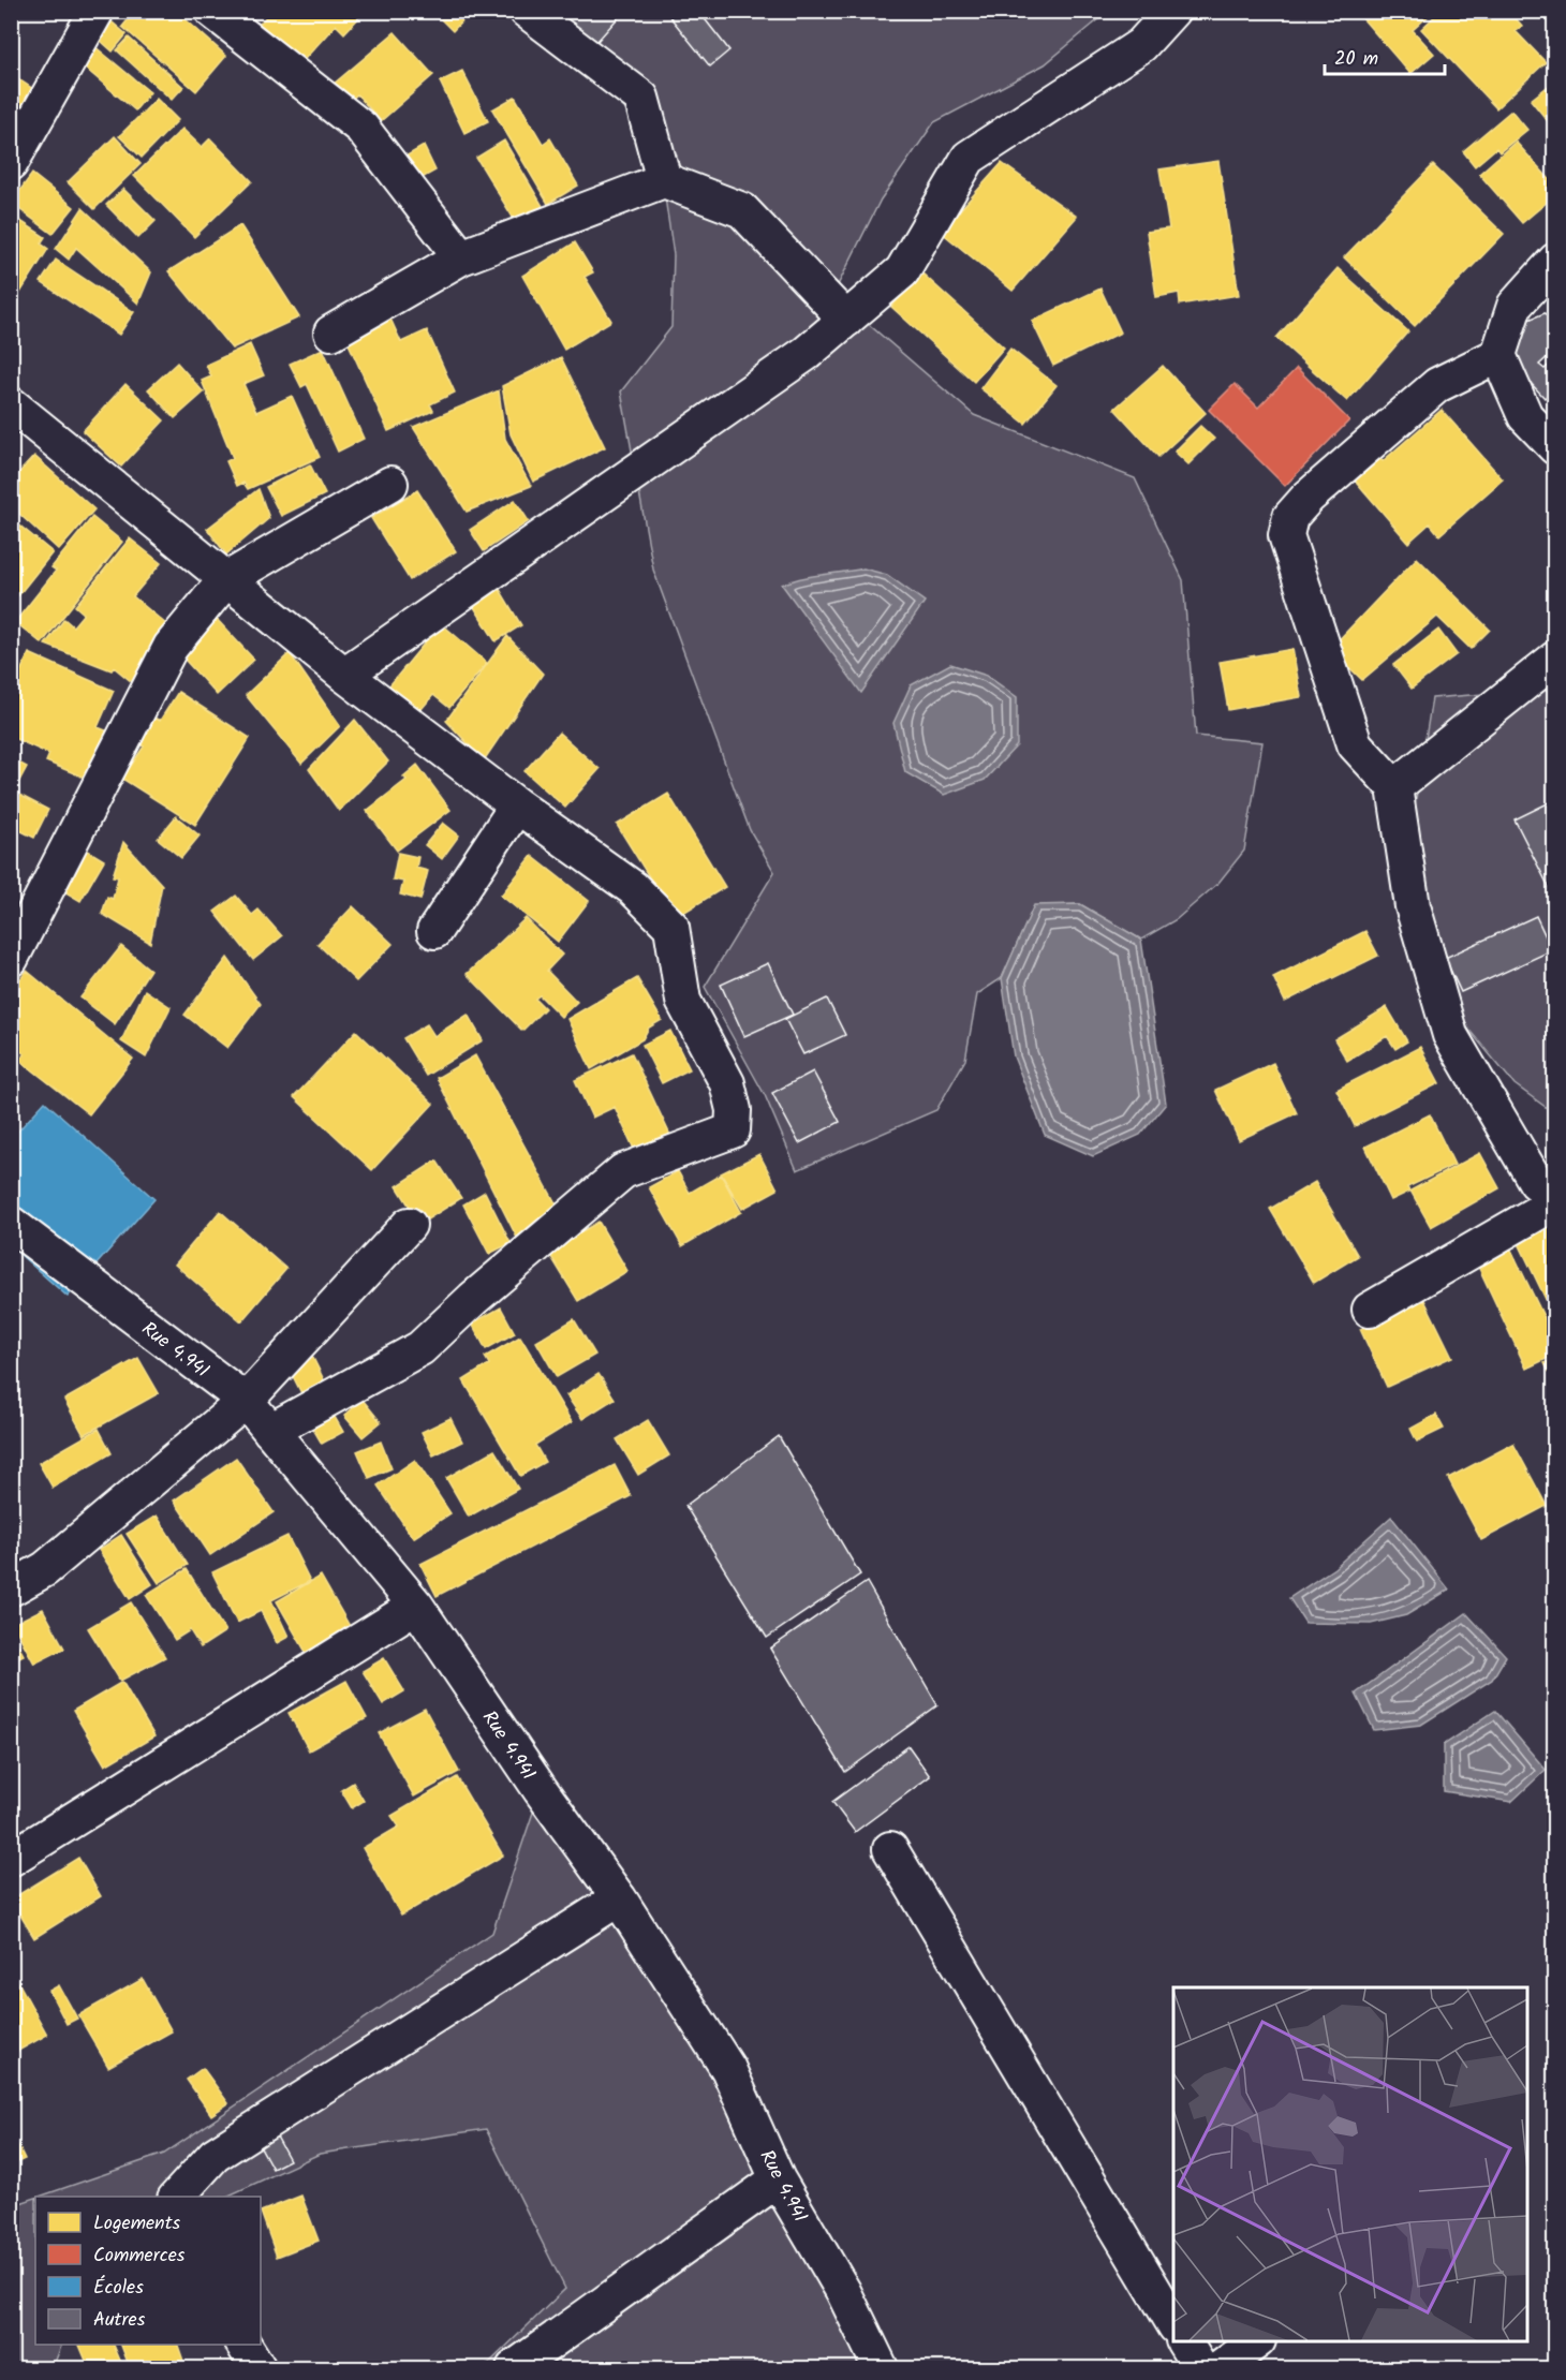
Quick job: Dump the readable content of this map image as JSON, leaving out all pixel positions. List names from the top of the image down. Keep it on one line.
{"streets":{"street":["Rue 4.941"]},"legend":["Logements","Commerces","Écoles","Autres"],"scale_bar":"20 m"}
